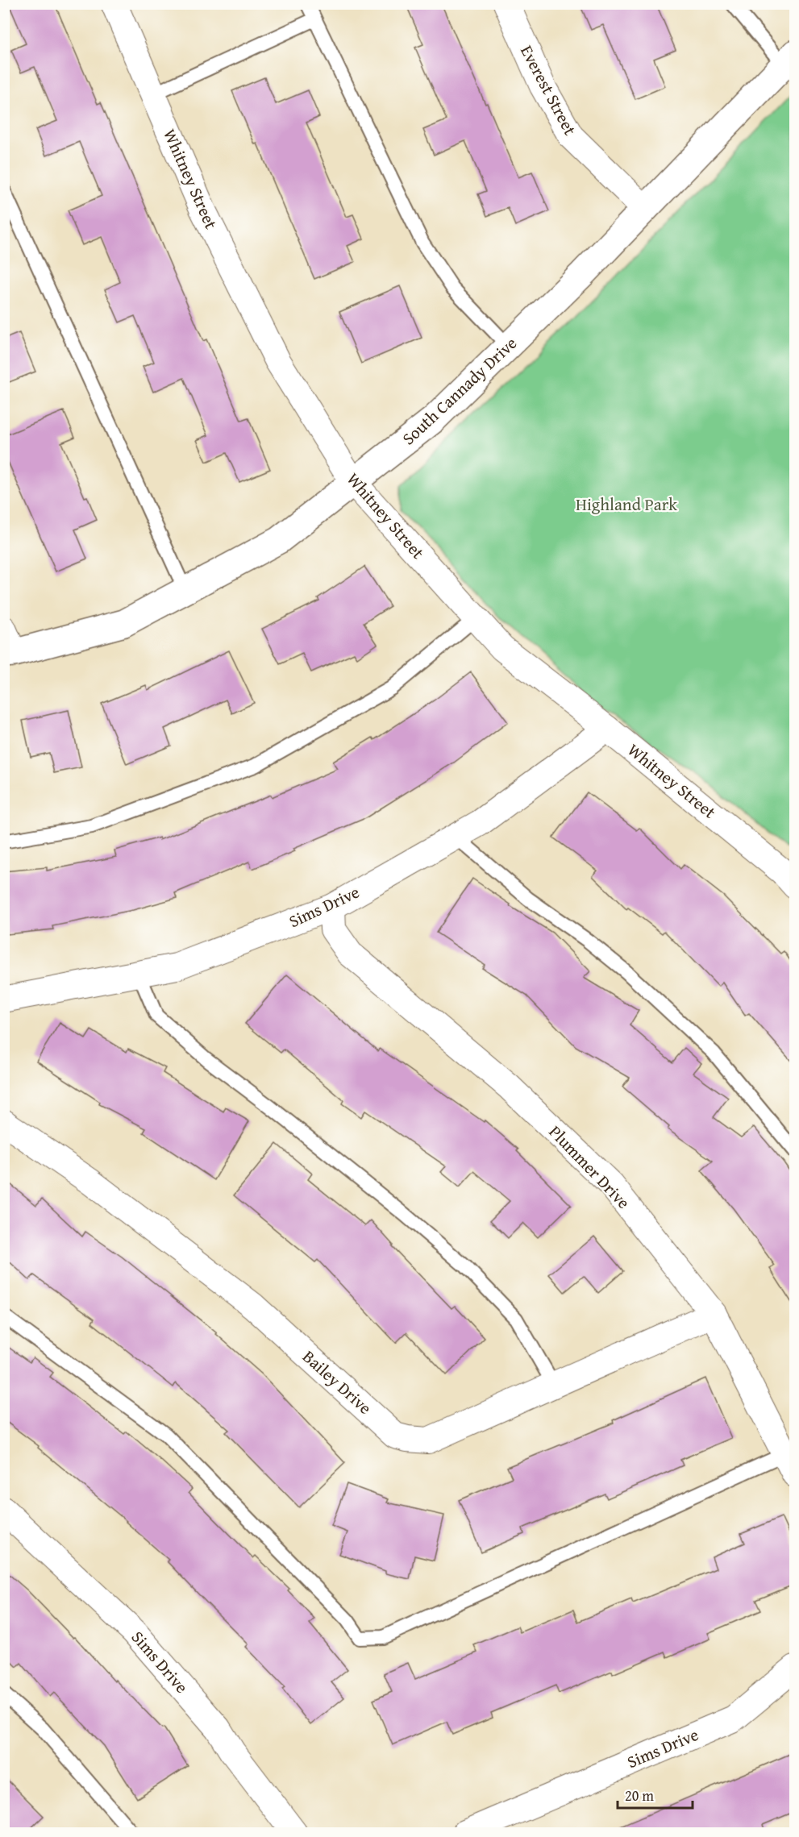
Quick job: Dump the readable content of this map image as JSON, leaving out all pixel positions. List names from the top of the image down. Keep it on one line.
{"streets":{"street":["Everest Street","Whitney Street","South Cannady Drive","Sims Drive","Plummer Drive","Bailey Drive"]},"crossings":[["Everest Street","South Cannady Drive"],["Whitney Street","South Cannady Drive"],["Whitney Street","Sims Drive"],["Sims Drive","Plummer Drive"],["Plummer Drive","Bailey Drive"]],"parks":["Highland Park"],"scale_bar":"20 m"}
